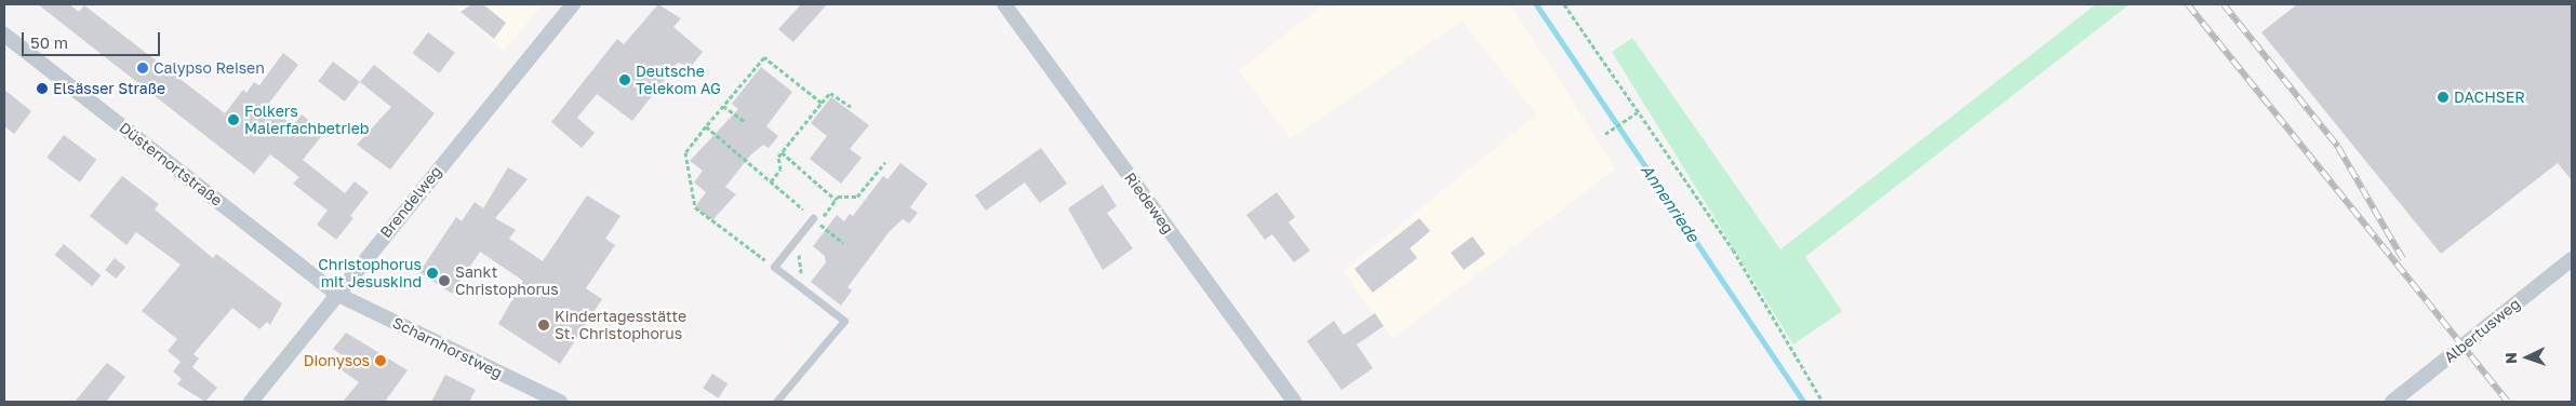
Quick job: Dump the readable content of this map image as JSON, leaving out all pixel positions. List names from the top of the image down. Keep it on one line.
{"streets":{"street":["Düsternortstraße","Brendelweg","Riedeweg","Albertusweg","Scharnhorstweg"]},"crossings":[["Düsternortstraße","Brendelweg"],["Düsternortstraße","Scharnhorstweg"],["Brendelweg","Scharnhorstweg"]],"water":["Annenriede"],"places":["Calypso Reisen","Deutsche Telekom AG","Elsässer Straße","DACHSER","Folkers Malerfachbetrieb","Christophorus mit Jesuskind","Sankt Christophorus","Kindertagesstätte St. Christophorus","Dionysos"],"scale_bar":"50 m","north":"left"}
